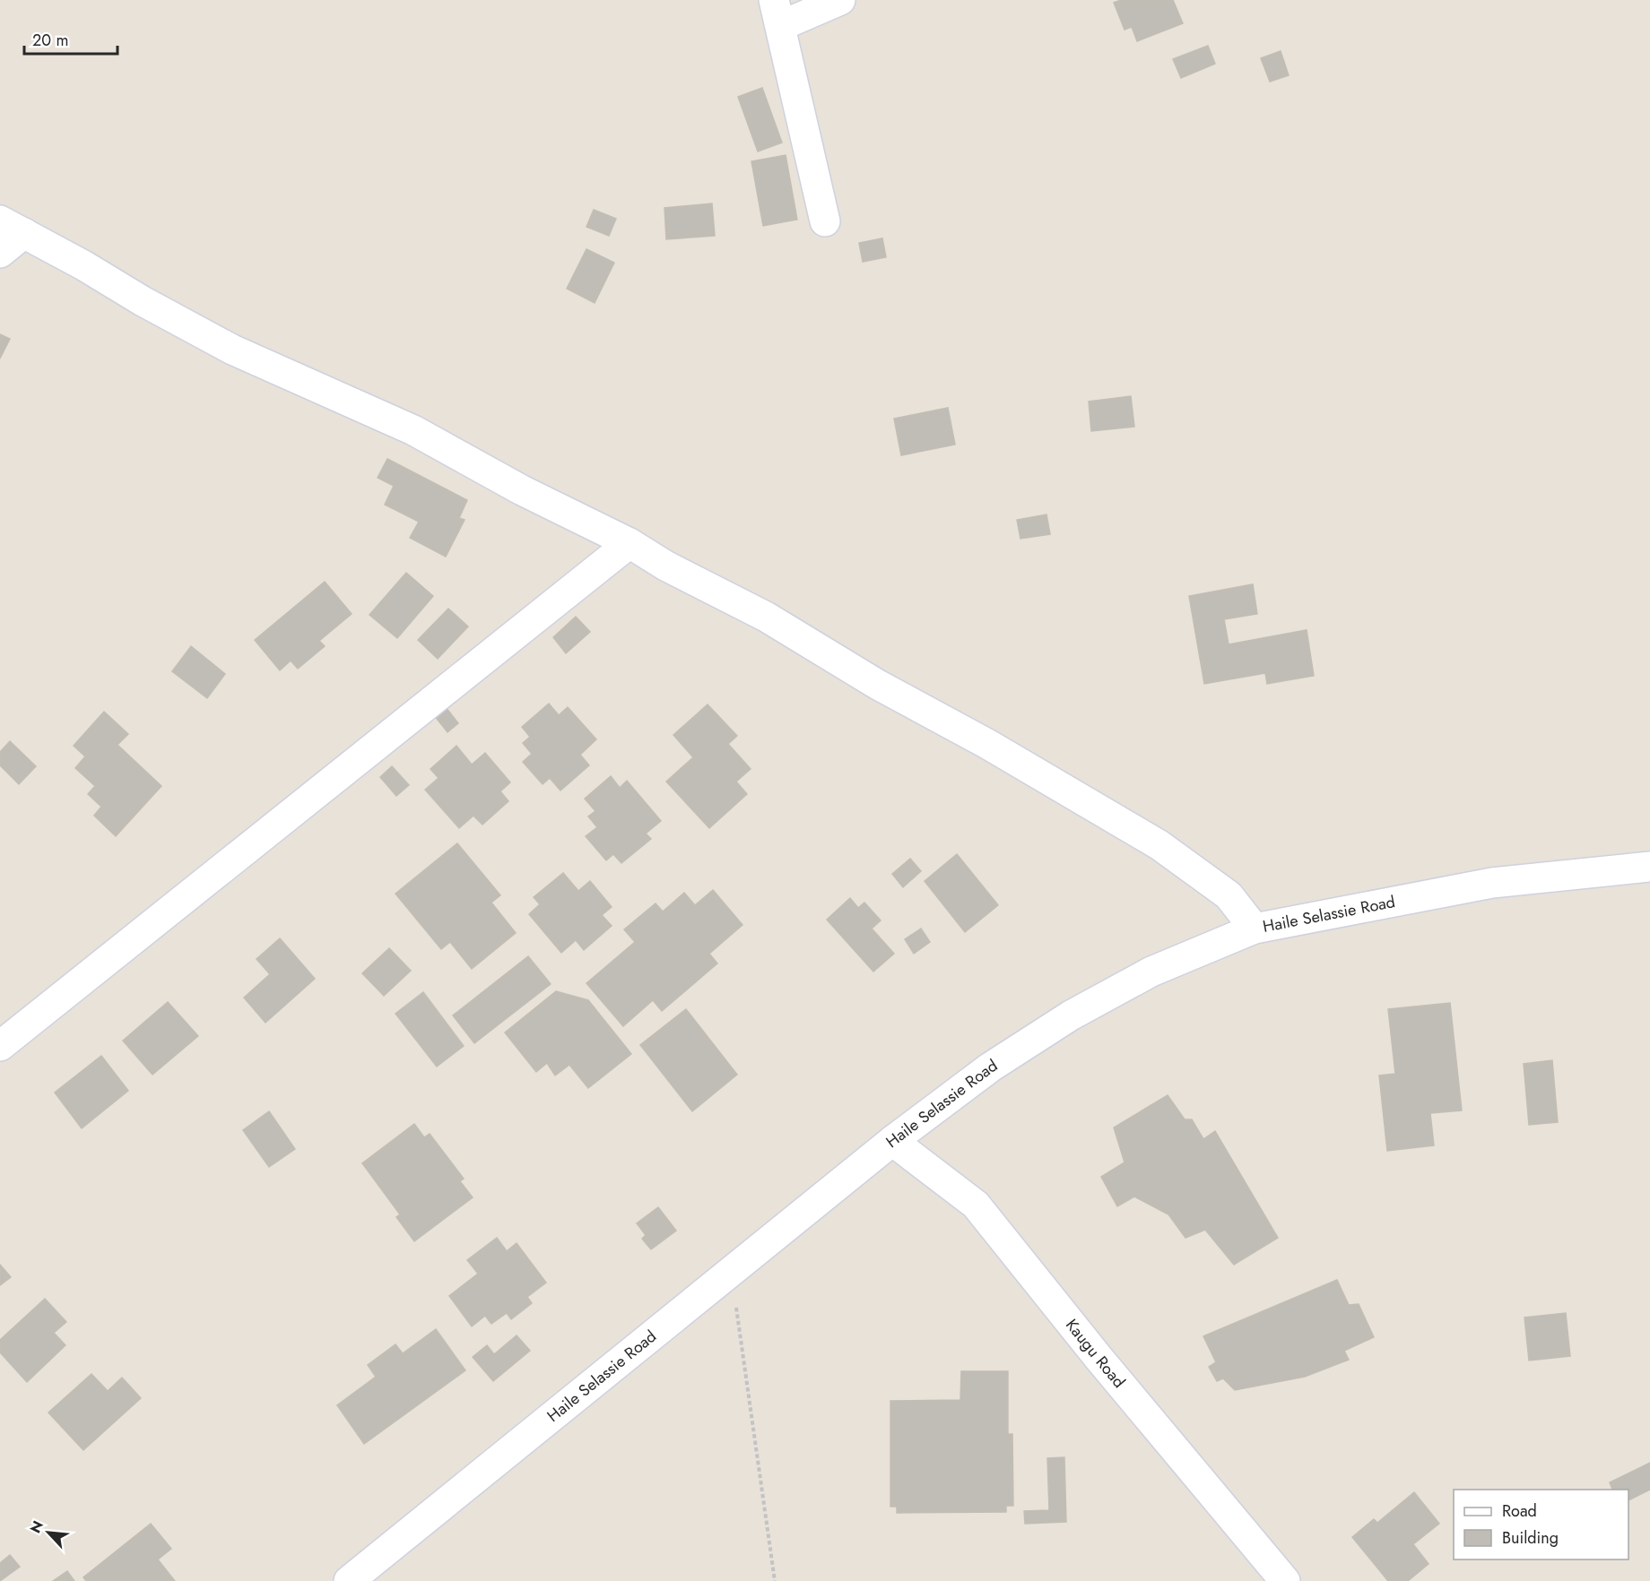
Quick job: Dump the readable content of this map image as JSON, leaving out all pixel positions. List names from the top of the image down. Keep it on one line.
{"streets":{"street":["Haile Selassie Road","Kaugu Road"]},"crossings":[["Haile Selassie Road","Kaugu Road"]],"legend":["Road","Building"],"scale_bar":"20 m","north":"top left"}
